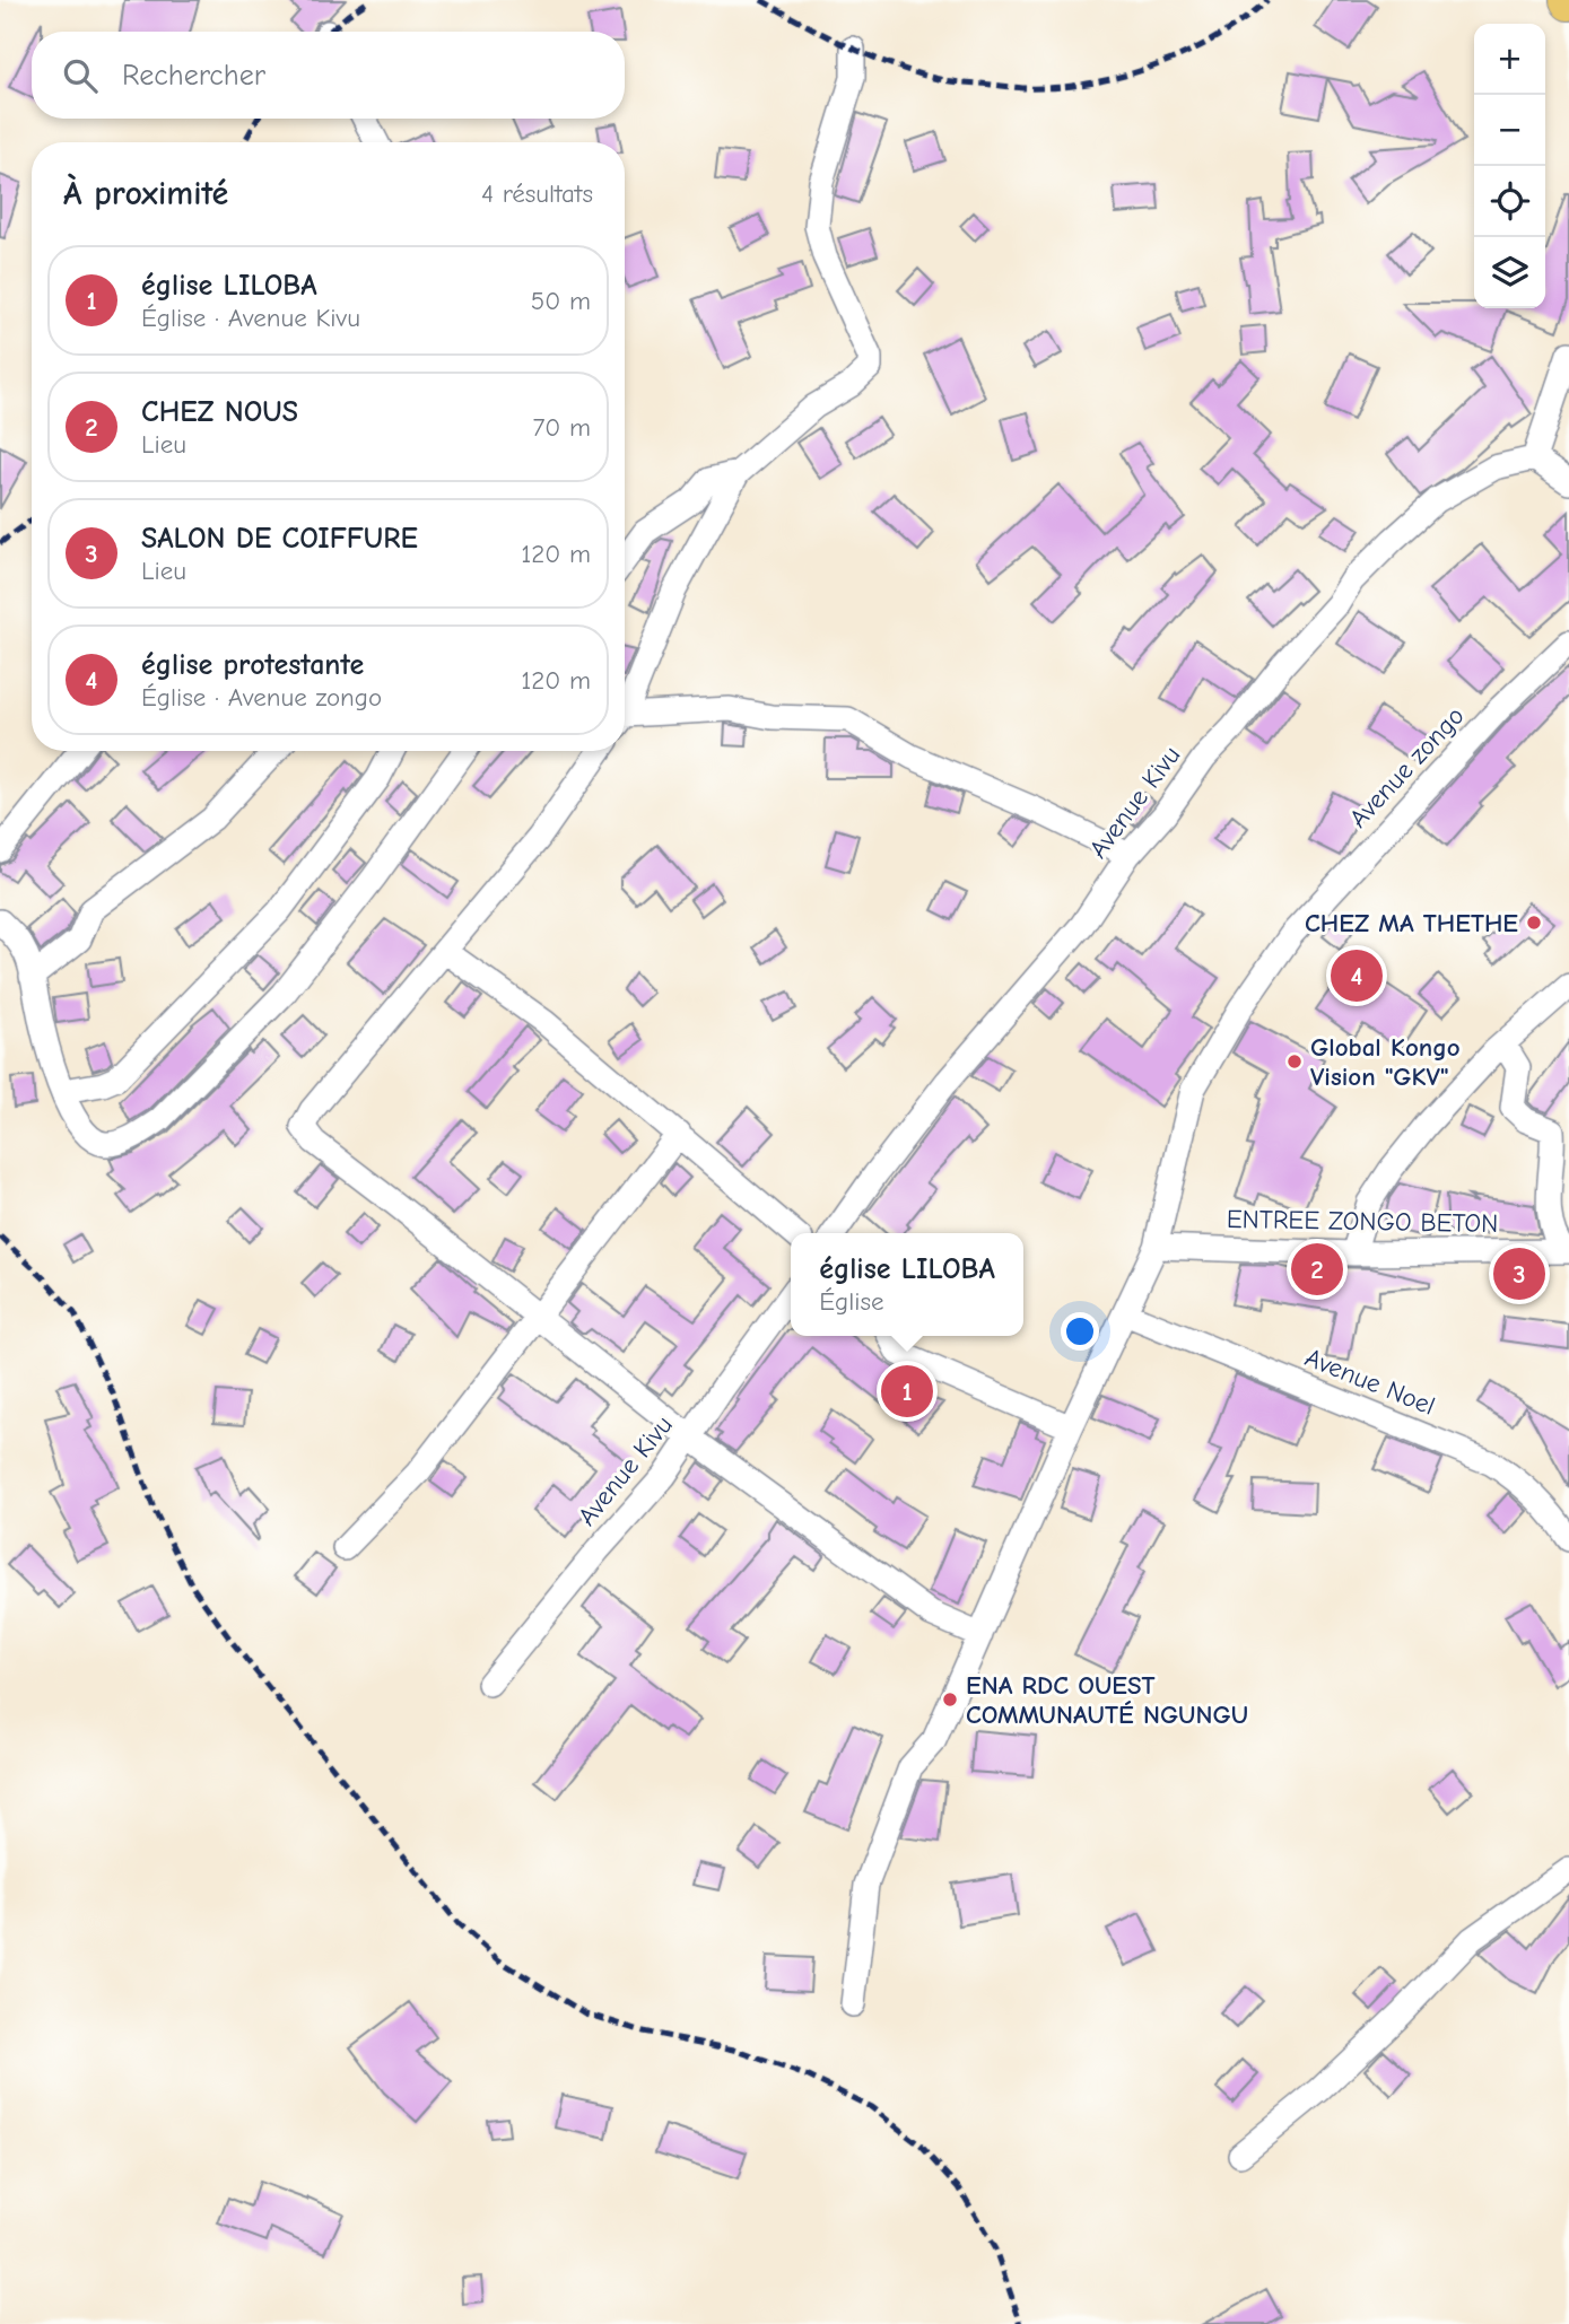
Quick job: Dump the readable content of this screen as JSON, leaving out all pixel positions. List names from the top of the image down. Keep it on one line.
{"streets":{"street":["Avenue zongo","Avenue Kivu","ENTREE ZONGO BETON","Avenue Noel"]},"crossings":[["Avenue zongo","ENTREE ZONGO BETON"],["Avenue zongo","Avenue Noel"]],"places":["CHEZ MA THETHE","Global Kongo Vision \"GKV\"","ENA RDC OUEST COMMUNAUTÉ NGUNGU"],"page":{"map_buttons":["+","−"],"search":"Rechercher","heading":["À proximité","4 résultats"],"list":[{"mark":"1","name":"église LILOBA","note":"Église · Avenue Kivu","value":"50 m"},{"mark":"2","name":"CHEZ NOUS","note":"Lieu","value":"70 m"},{"mark":"3","name":"SALON DE COIFFURE","note":"Lieu","value":"120 m"},{"mark":"4","name":"église protestante","note":"Église · Avenue zongo","value":"120 m"}],"pins":["4","2","3","1"],"popup":["église LILOBA","Église"]}}
